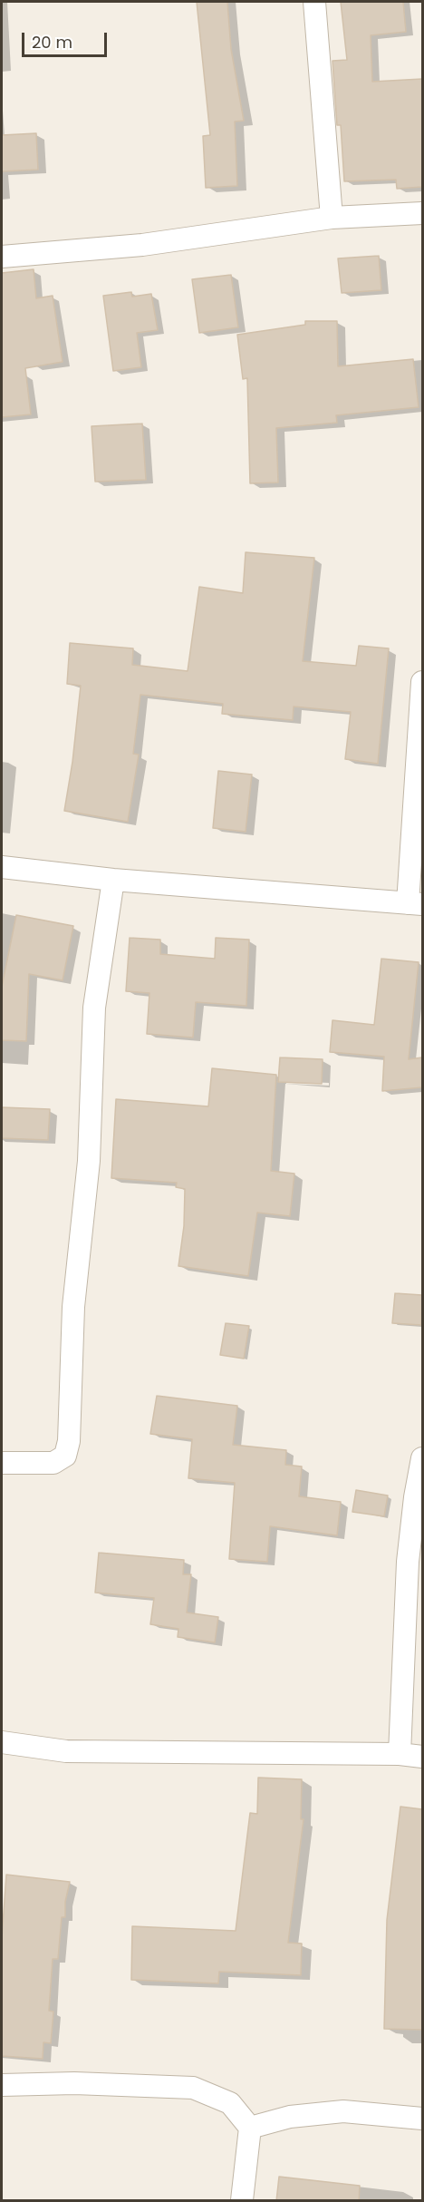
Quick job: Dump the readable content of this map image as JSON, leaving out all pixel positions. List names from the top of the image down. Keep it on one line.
{"scale_bar":"20 m"}
